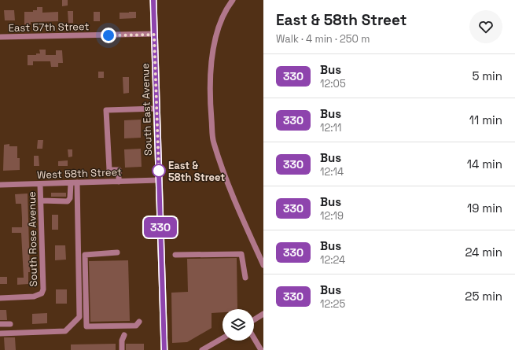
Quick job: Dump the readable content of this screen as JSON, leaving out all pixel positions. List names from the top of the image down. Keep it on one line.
{"streets":{"main road":["South East Avenue"],"street":["East 57th Street","West 58th Street","South Rose Avenue"]},"crossings":[["East 57th Street","South East Avenue"],["South East Avenue","West 58th Street"],["West 58th Street","South Rose Avenue"]],"places":["East & 58th Street"],"lines":["bus line 330"],"page":{"on_map":"330","heading":["East & 58th Street","Walk · 4 min · 250 m"],"list":[{"mark":"330","name":"Bus","note":"12:05","value":"5 min"},{"mark":"330","name":"Bus","note":"12:11","value":"11 min"},{"mark":"330","name":"Bus","note":"12:14","value":"14 min"},{"mark":"330","name":"Bus","note":"12:19","value":"19 min"},{"mark":"330","name":"Bus","note":"12:24","value":"24 min"},{"mark":"330","name":"Bus","note":"12:25","value":"25 min"}]}}
